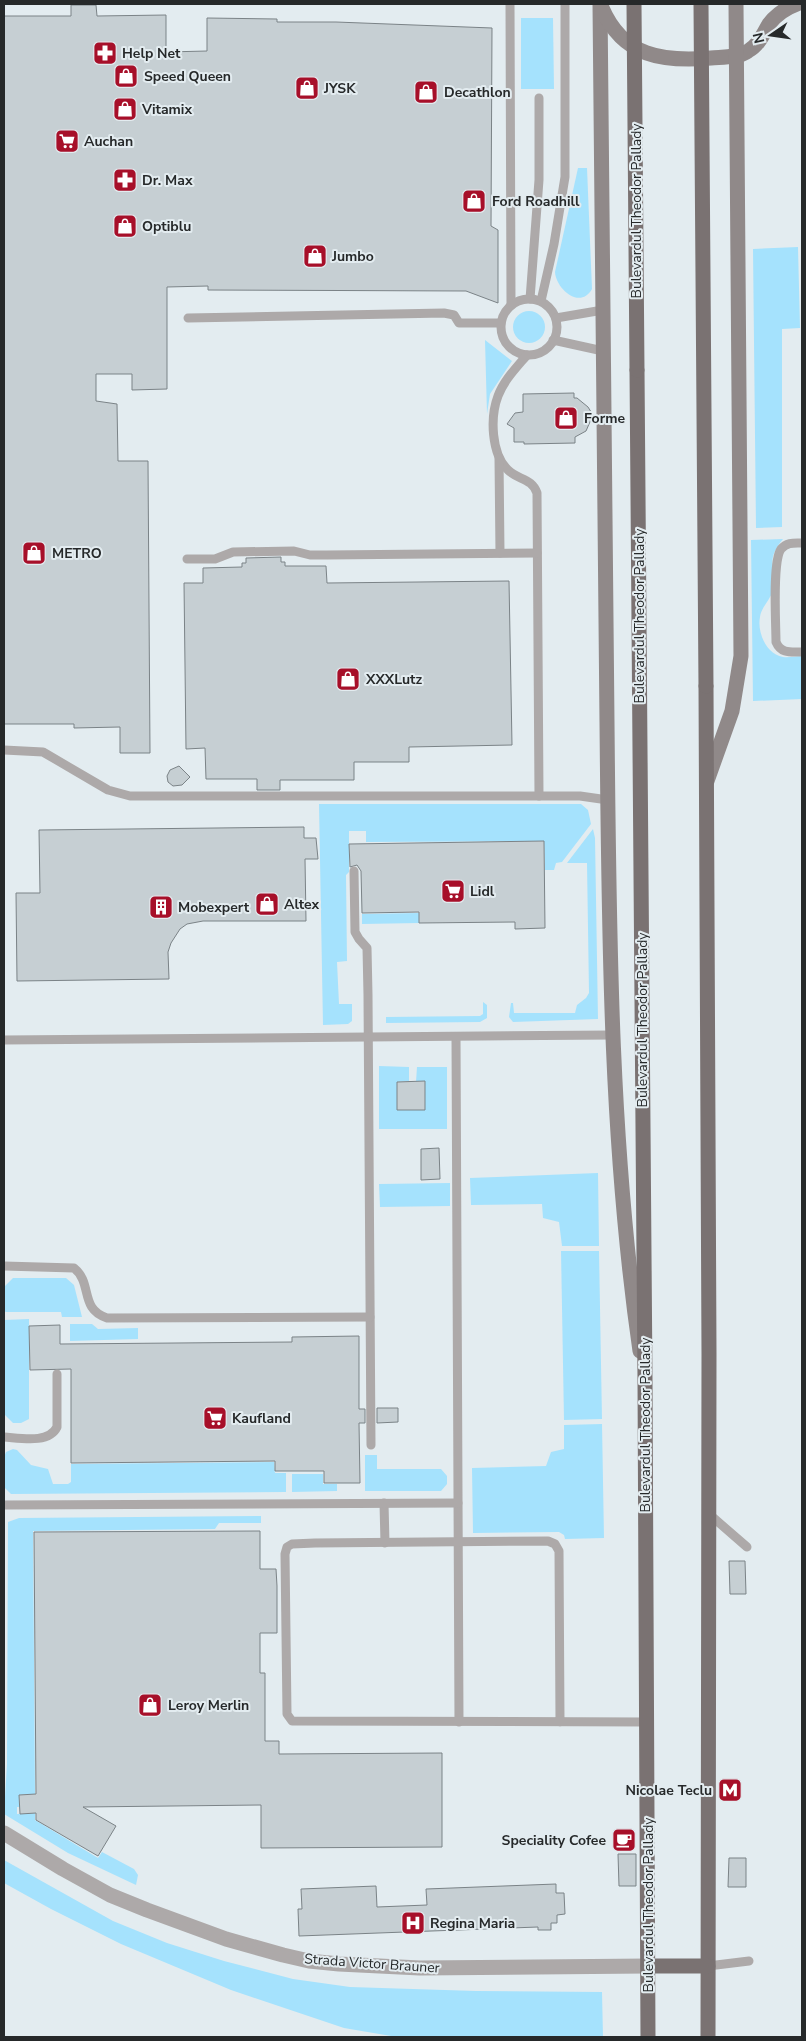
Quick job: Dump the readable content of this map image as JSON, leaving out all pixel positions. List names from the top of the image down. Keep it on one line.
{"streets":{"main road":["Bulevardul Theodor Pallady"],"street":["Strada Victor Brauner"]},"crossings":[["Bulevardul Theodor Pallady","Strada Victor Brauner"]],"places":{"pharmacy":["Help Net","Dr. Max"],"shop":["Speed Queen","JYSK","Decathlon","Vitamix","Ford Roadhill","Optiblu","Jumbo","Forme","METRO","XXXLutz","Altex","Leroy Merlin"],"supermarket":["Auchan","Lidl","Kaufland"],"building":["Mobexpert"],"metro station":["Nicolae Teclu"],"cafe":["Speciality Cofee"],"hospital":["Regina Maria"]},"north":"left"}
